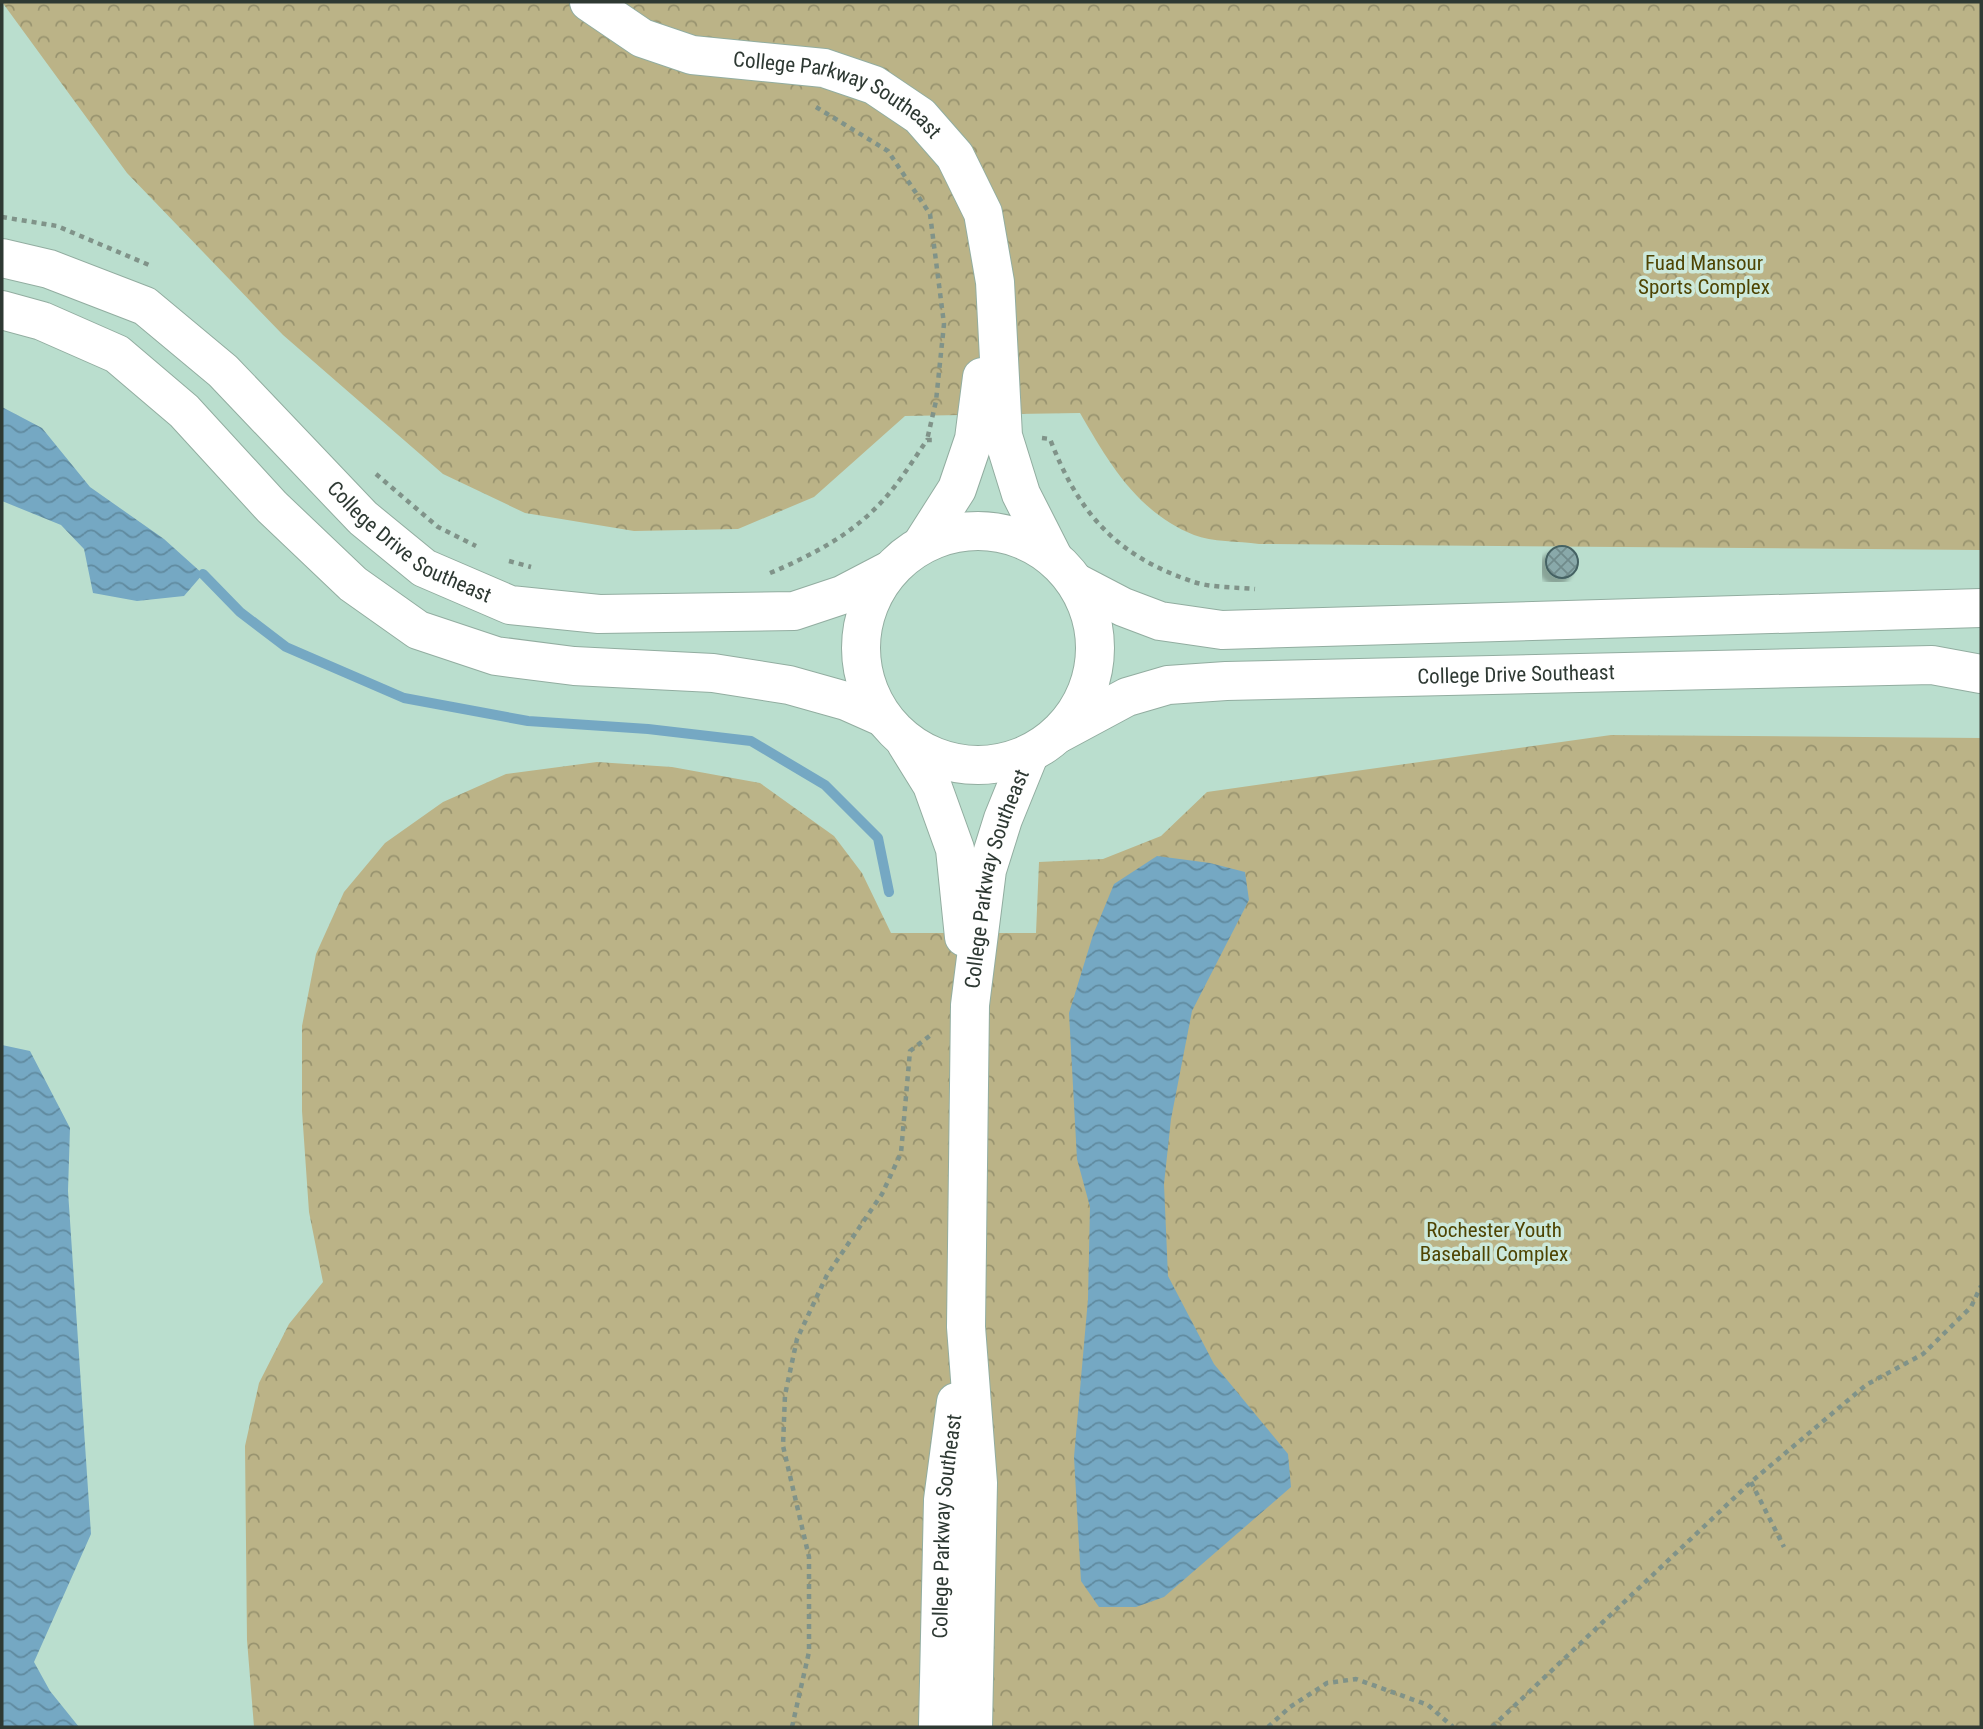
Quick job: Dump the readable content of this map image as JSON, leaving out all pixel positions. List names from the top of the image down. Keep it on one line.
{"streets":{"street":["College Parkway Southeast","College Drive Southeast"]},"crossings":[["College Parkway Southeast","College Drive Southeast"]],"parks":["Fuad Mansour Sports Complex","Rochester Youth Baseball Complex"]}
